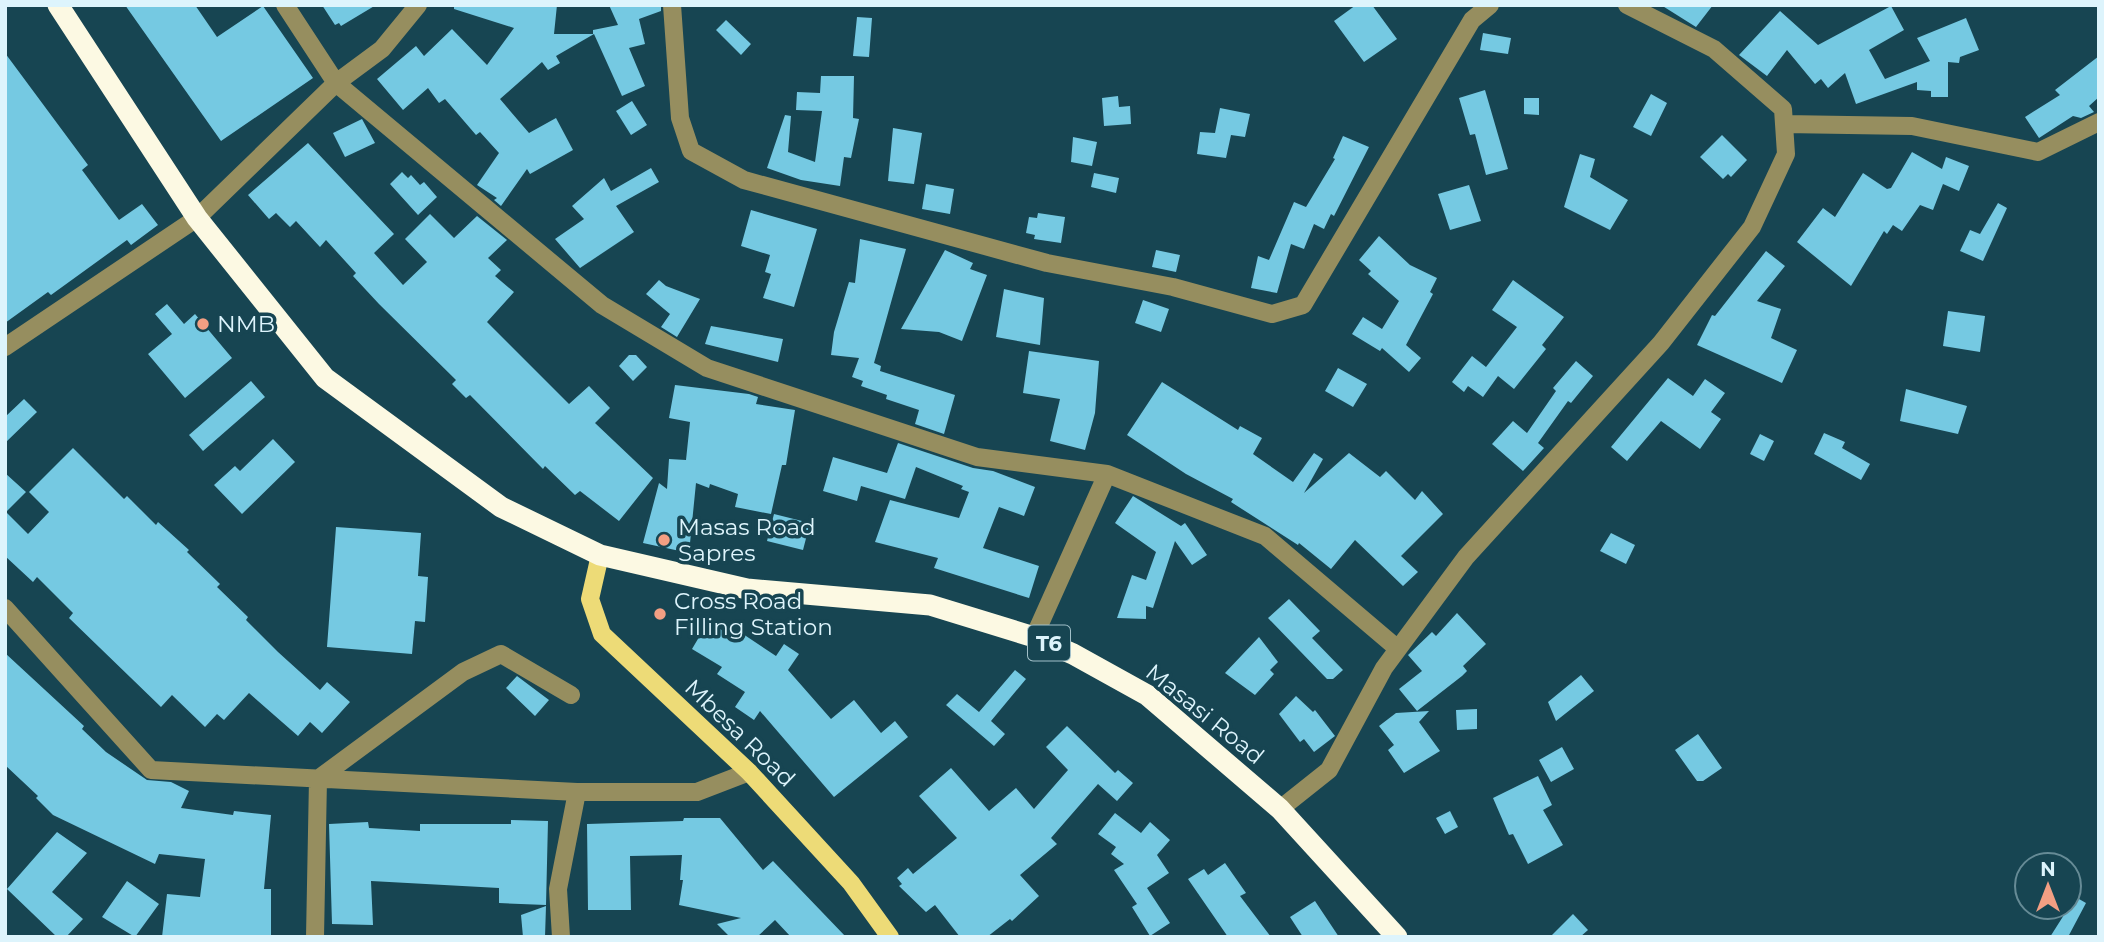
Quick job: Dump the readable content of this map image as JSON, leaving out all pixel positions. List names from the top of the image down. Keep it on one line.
{"streets":{"highway":["T6","Masasi Road"],"main road":["Mbesa Road"]},"crossings":[["T6","Masasi Road"],["T6","Mbesa Road"],["Masasi Road","Mbesa Road"]],"places":["NMB","Masas Road Sapres","Cross Road Filling Station"],"north":"top"}
